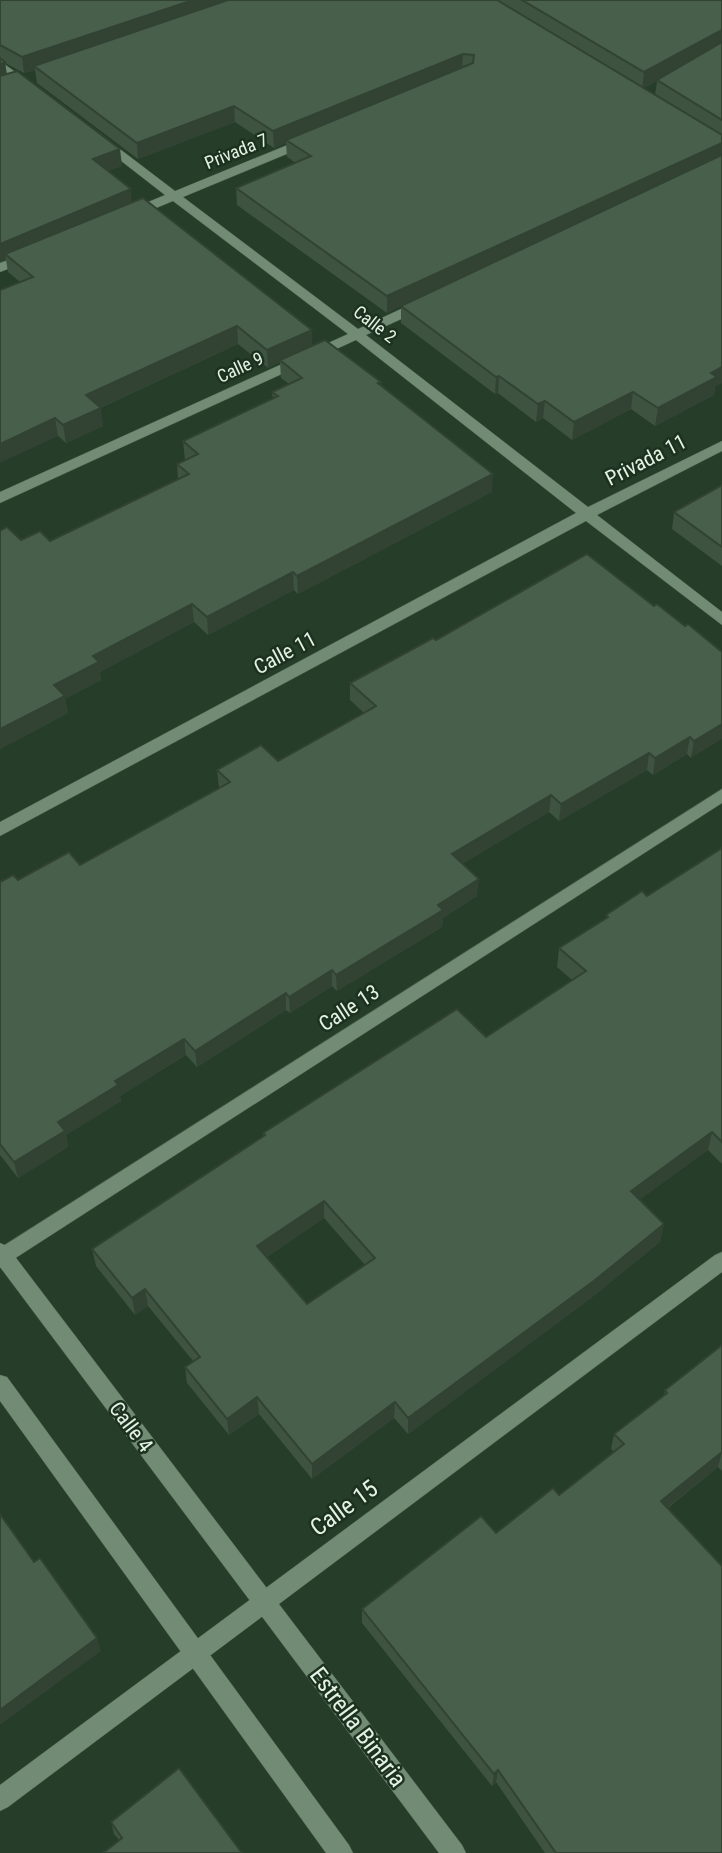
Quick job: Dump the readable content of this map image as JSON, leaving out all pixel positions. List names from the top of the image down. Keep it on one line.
{"streets":{"street":["Privada 7","Calle 2","Calle 9","Privada 11","Calle 11","Calle 13","Calle 4","Calle 15","Estrella Binaria"]},"crossings":[["Privada 7","Calle 2"],["Calle 2","Calle 9"],["Calle 2","Privada 11"],["Calle 2","Calle 11"],["Privada 11","Calle 11"],["Calle 13","Calle 4"],["Calle 4","Calle 15"],["Calle 4","Estrella Binaria"],["Calle 15","Estrella Binaria"]]}
